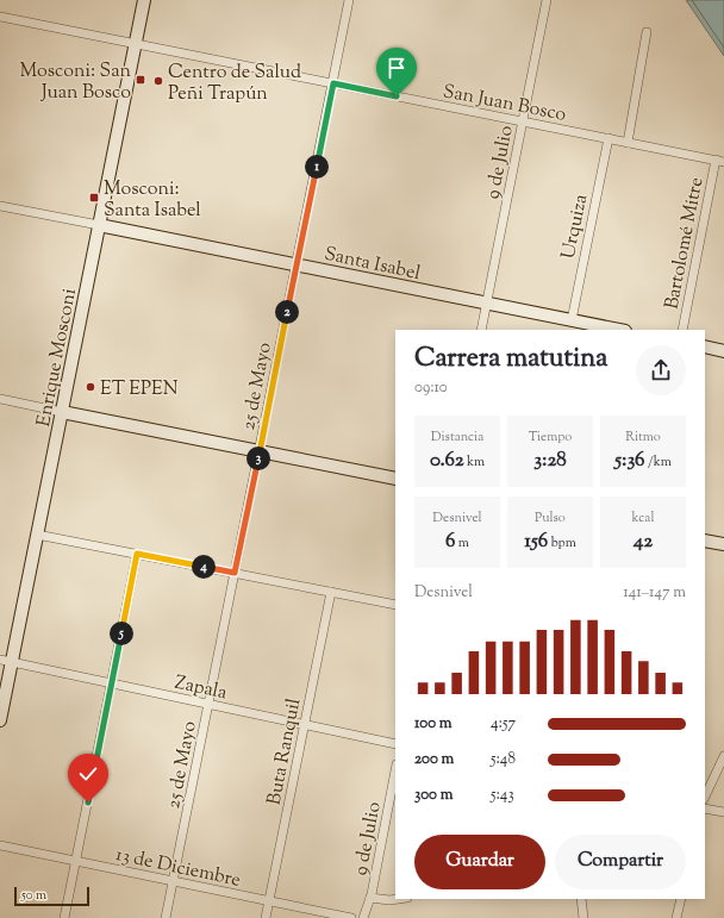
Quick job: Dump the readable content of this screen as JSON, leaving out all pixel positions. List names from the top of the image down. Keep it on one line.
{"streets":{"main road":["Santa Isabel","Enrique Mosconi"],"street":["San Juan Bosco","9 de Julio","Urquiza","Bartolomé Mitre","25 de Mayo","Zapala","Buta Ranquil","13 de Diciembre"]},"crossings":[["San Juan Bosco","9 de Julio"],["San Juan Bosco","Urquiza"],["San Juan Bosco","Bartolomé Mitre"],["San Juan Bosco","Enrique Mosconi"],["San Juan Bosco","25 de Mayo"],["9 de Julio","Santa Isabel"],["Urquiza","Santa Isabel"],["Santa Isabel","Enrique Mosconi"],["Santa Isabel","25 de Mayo"],["Enrique Mosconi","Zapala"],["25 de Mayo","Zapala"],["25 de Mayo","13 de Diciembre"],["Zapala","Buta Ranquil"],["Buta Ranquil","13 de Diciembre"]],"places":{"transit":["Mosconi: San Juan Bosco","Mosconi: Santa Isabel"],"other":["Centro de Salud Peñi Trapún","ET EPEN"]},"scale_bar":"50 m","page":{"pins":["1","2","3","4","5"],"heading":["Carrera matutina","09:10"],"stats":[["Distancia","0.62 km"],["Tiempo","3:28"],["Ritmo","5:36 /km"],["Desnivel","6 m"],["Pulso","156 bpm"],["kcal","42"]],"chart":["Desnivel","141–147 m"],"list":[{"name":"100 m","note":"4:57"},{"name":"200 m","note":"5:48"},{"name":"300 m","note":"5:43"}],"buttons":["Guardar","Compartir"],"scale":"50 m"}}
